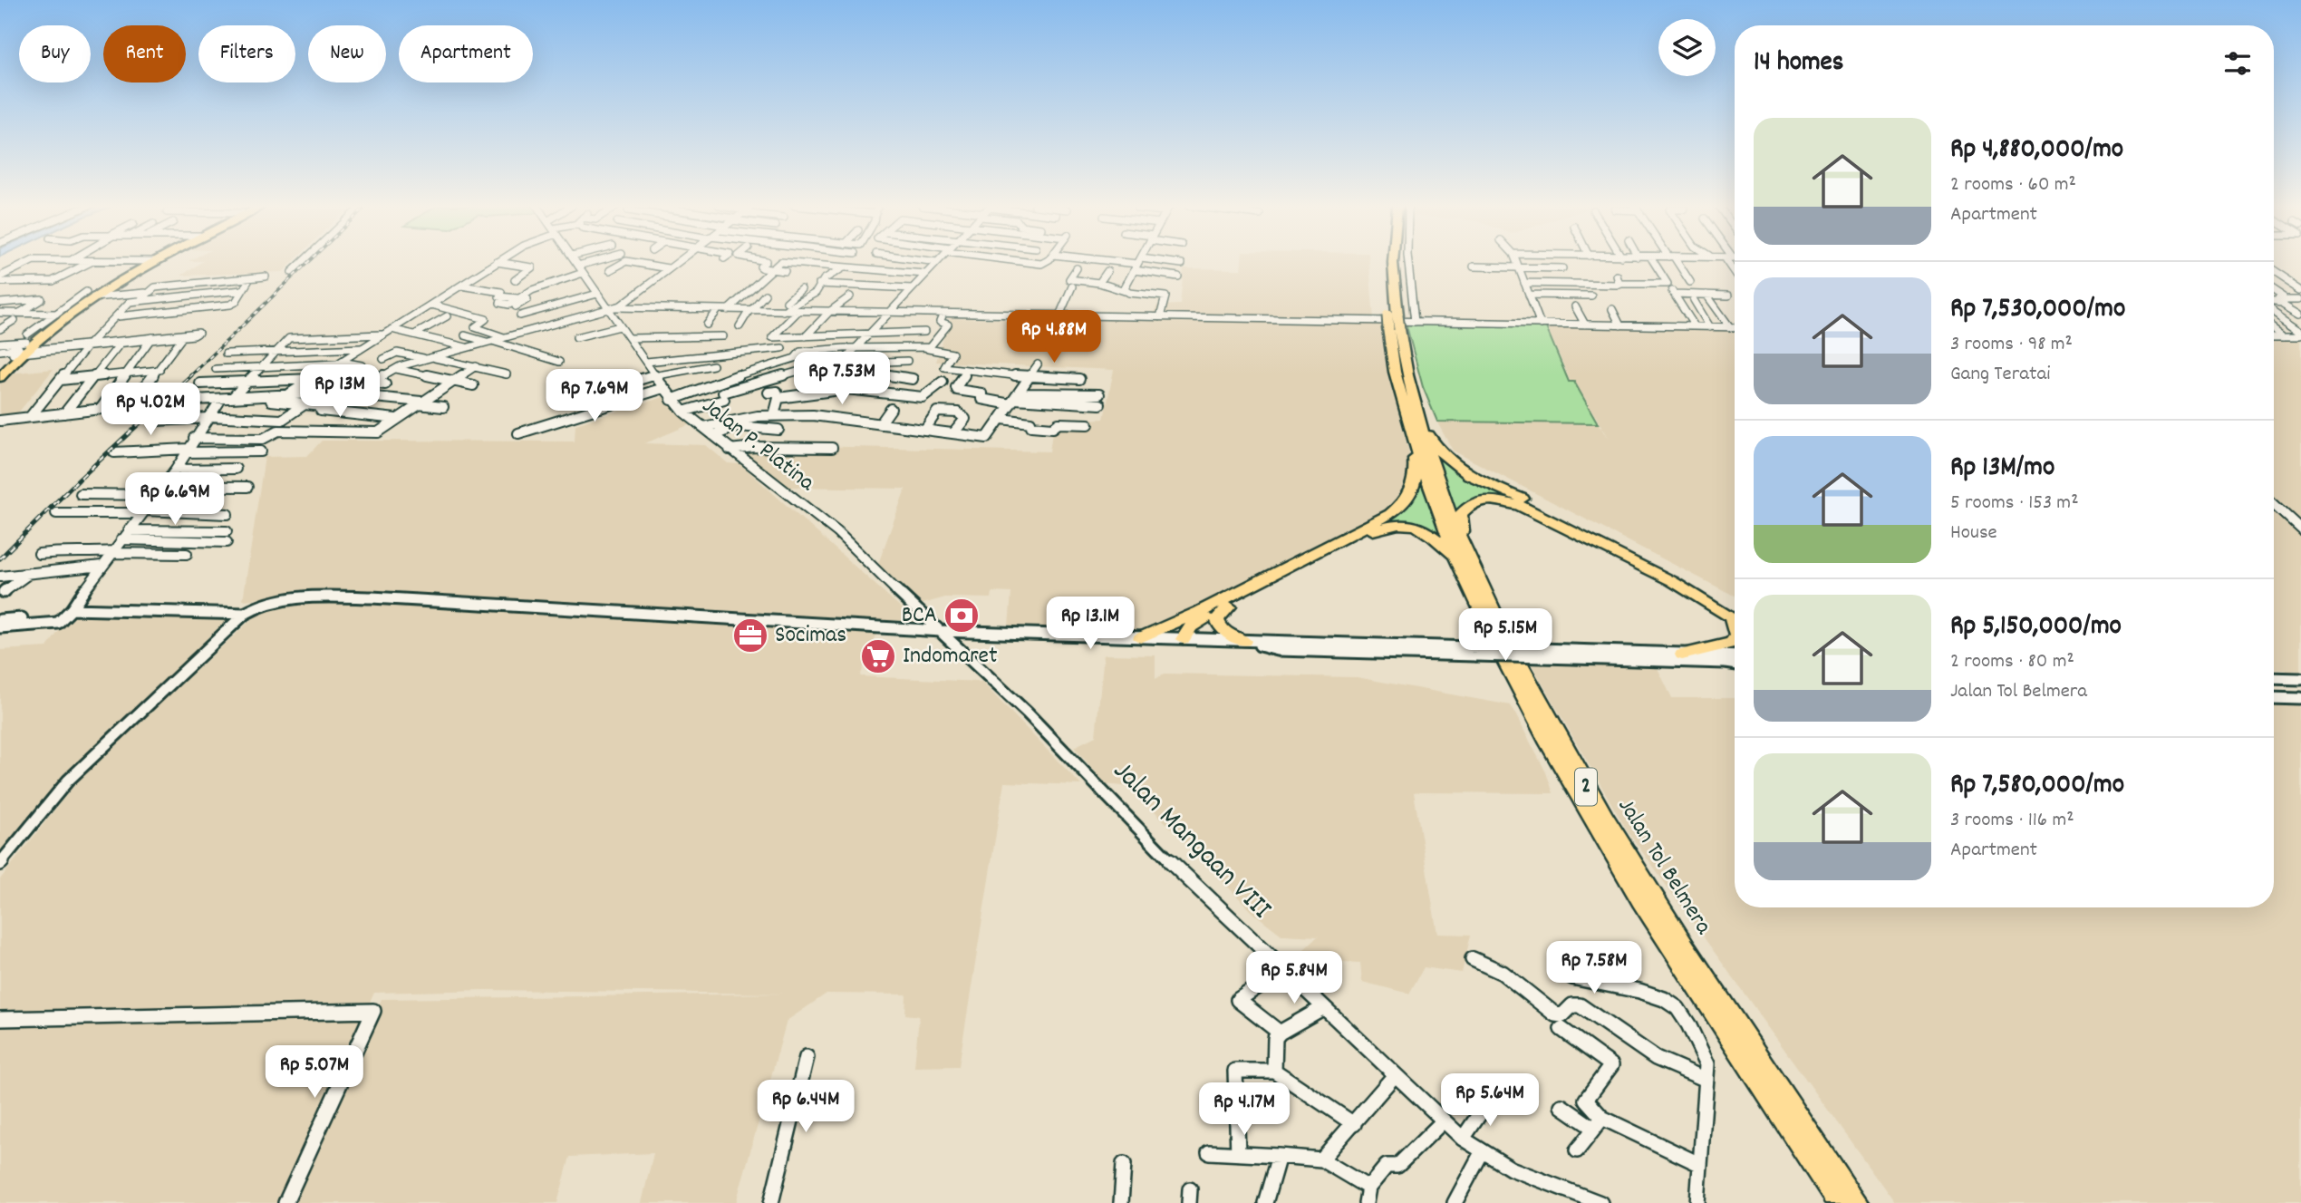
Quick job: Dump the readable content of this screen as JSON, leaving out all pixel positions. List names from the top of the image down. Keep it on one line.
{"streets":{"highway":["2","Jalan Tol Belmera"],"street":["Jalan P. Platina","Jalan Mangaan VIII"]},"crossings":[["Jalan P. Platina","Jalan Mangaan VIII"]],"places":{"bank":["BCA"],"office":["Socimas"],"supermarket":["Indomaret"]},"page":{"chip":["Buy","Rent","Filters","New","Apartment"],"heading":"14 homes","list":[{"name":"Rp 4,880,000/mo","note":"2 rooms · 60 m² · Apartment"},{"name":"Rp 7,530,000/mo","note":"3 rooms · 98 m² · Gang Teratai"},{"name":"Rp 13M/mo","note":"5 rooms · 153 m² · House"},{"name":"Rp 5,150,000/mo","note":"2 rooms · 80 m² · Jalan Tol Belmera"},{"name":"Rp 7,580,000/mo","note":"3 rooms · 116 m² · Apartment"}],"price":["Rp 4.88M","Rp 7.53M","Rp 13M","Rp 7.69M","Rp 4.02M","Rp 6.69M","Rp 13.1M","Rp 5.15M","Rp 7.58M","Rp 5.84M","Rp 5.07M","Rp 5.64M","Rp 6.44M","Rp 4.17M"]}}
